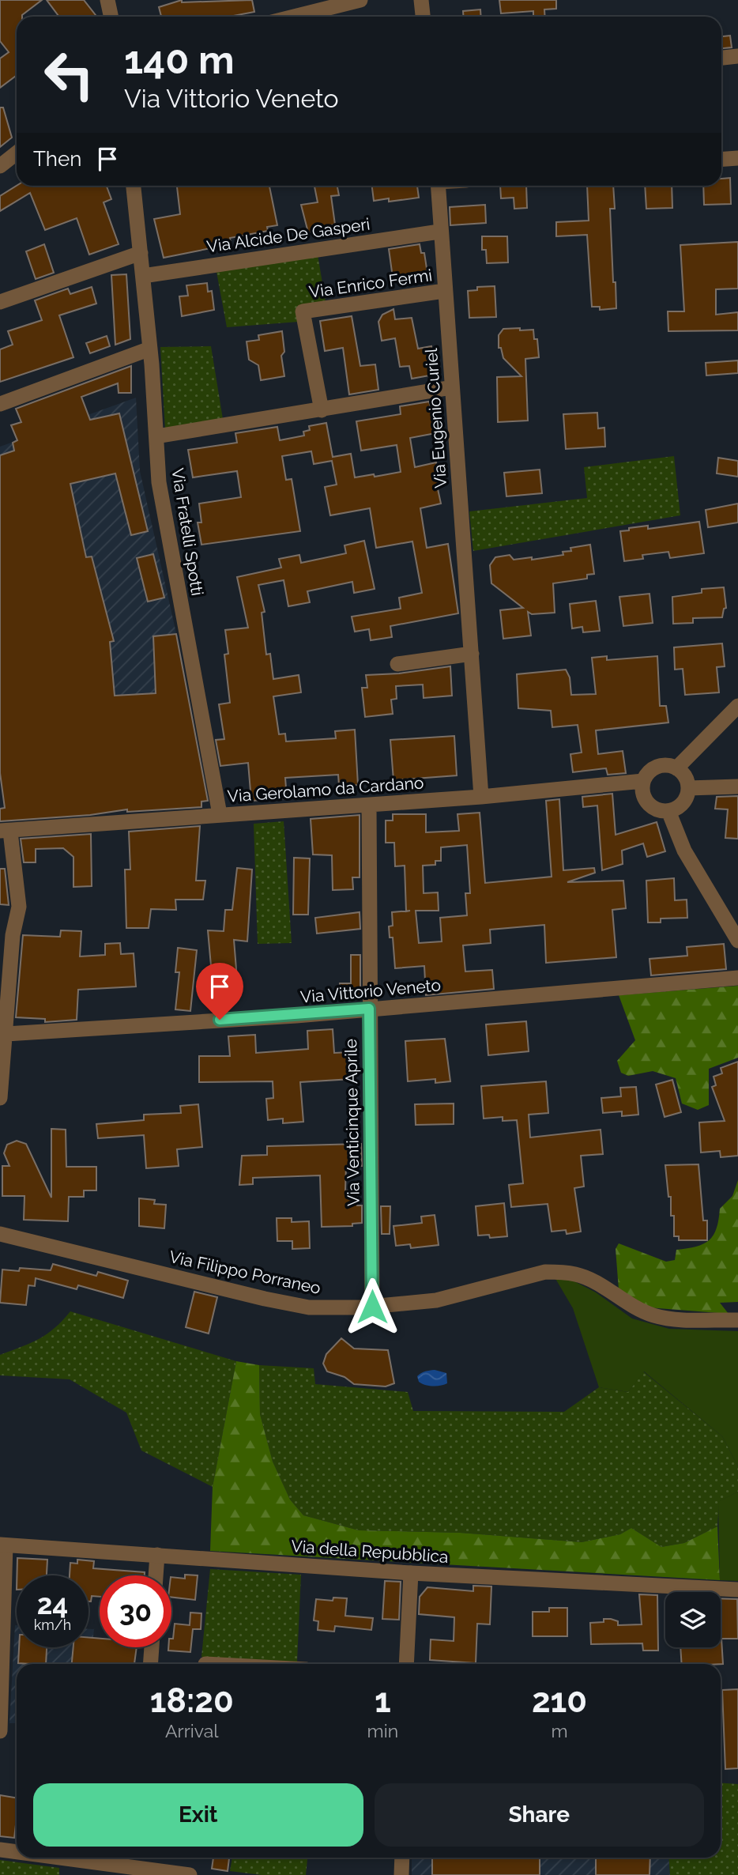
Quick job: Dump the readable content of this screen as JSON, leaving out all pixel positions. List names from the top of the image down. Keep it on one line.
{"streets":{"street":["Via Alcide De Gasperi","Via Enrico Fermi","Via Eugenio Curiel","Via Fratelli Spotti","Via Gerolamo da Cardano","Via Vittorio Veneto","Via Venticinque Aprile","Via Filippo Porraneo","Via della Repubblica"]},"crossings":[["Via Alcide De Gasperi","Via Eugenio Curiel"],["Via Alcide De Gasperi","Via Fratelli Spotti"],["Via Enrico Fermi","Via Eugenio Curiel"],["Via Eugenio Curiel","Via Gerolamo da Cardano"],["Via Fratelli Spotti","Via Gerolamo da Cardano"],["Via Gerolamo da Cardano","Via Venticinque Aprile"],["Via Vittorio Veneto","Via Venticinque Aprile"],["Via Venticinque Aprile","Via Filippo Porraneo"]],"page":{"turn":["140 m","Via Vittorio Veneto"],"then":"Then","speed":"24 km/h","limit":"30","eta":["18:20","Arrival","1","min","210","m"],"buttons":["Exit","Share"]}}
